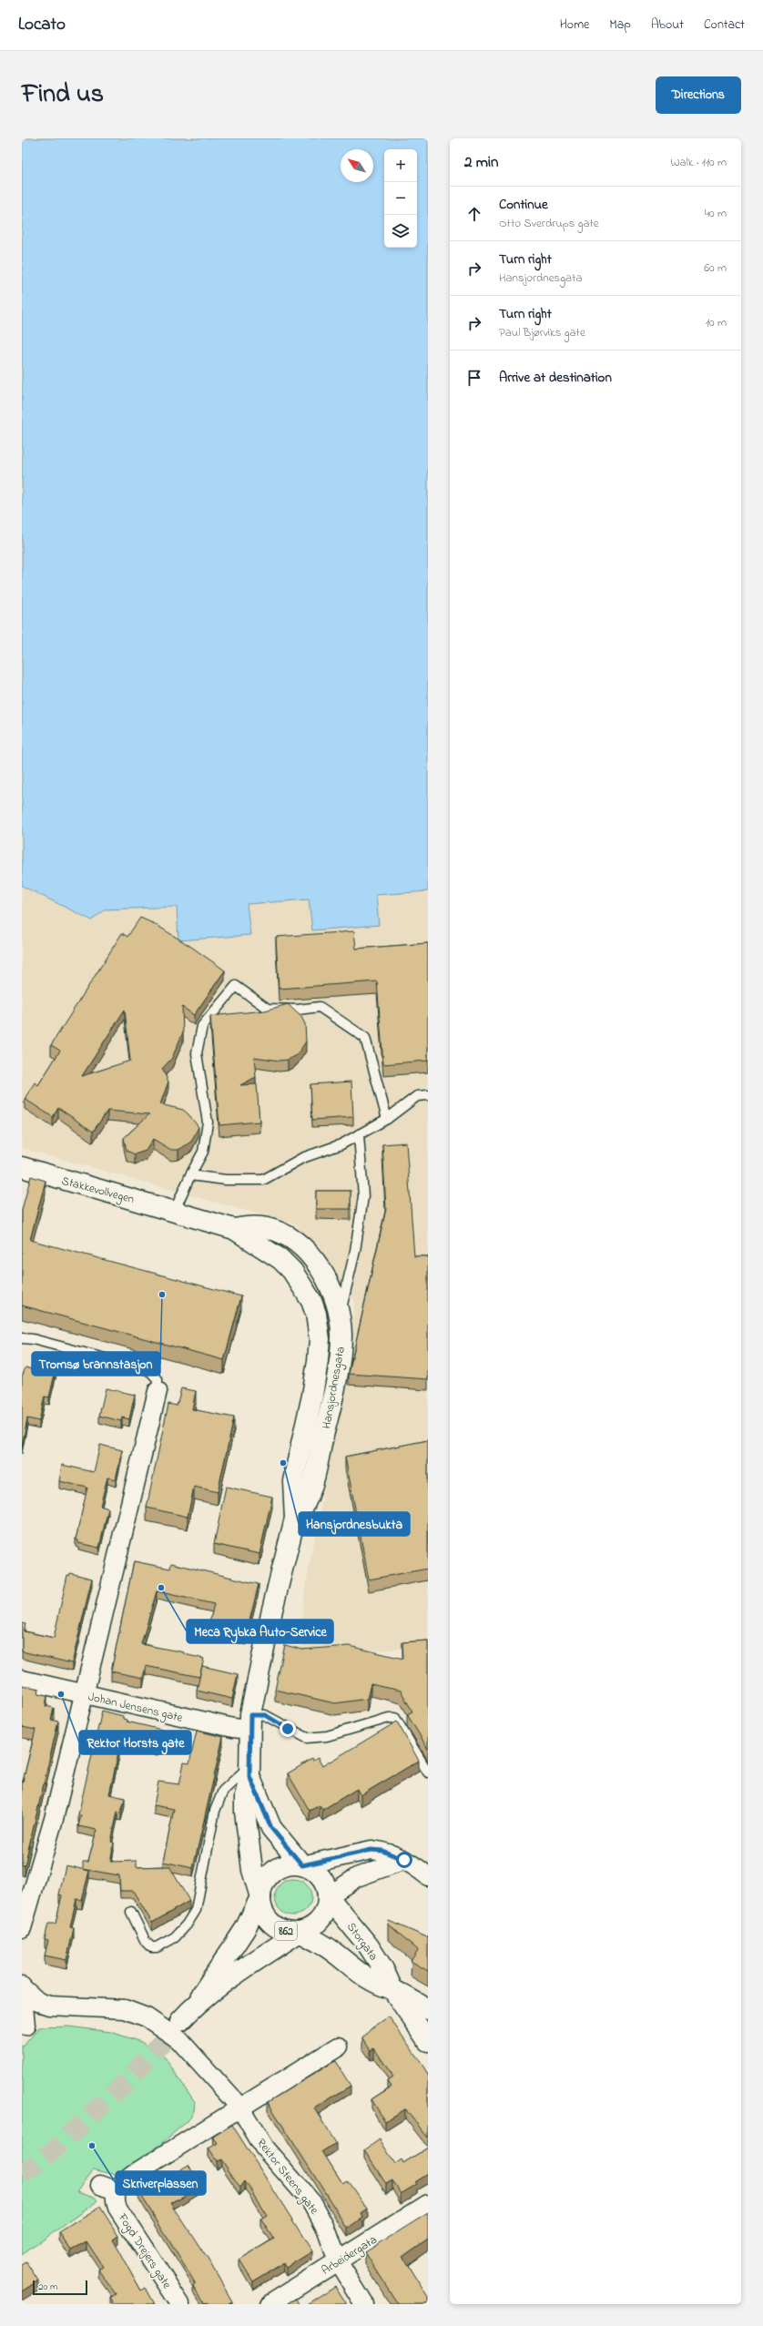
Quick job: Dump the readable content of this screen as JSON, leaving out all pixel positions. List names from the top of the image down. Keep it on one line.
{"streets":{"street":["Stakkevollvegen","Hansjordnesgata","Johan Jensens gate","862","Storgata","Rektor Steens gate","Fogd Drejers gate","Arbeidergata"]},"crossings":[["Stakkevollvegen","Hansjordnesgata"],["Hansjordnesgata","Johan Jensens gate"],["Hansjordnesgata","862"],["Hansjordnesgata","Storgata"],["862","Storgata"],["Rektor Steens gate","Fogd Drejers gate"],["Rektor Steens gate","Arbeidergata"]],"places":["Tromsø brannstasjon","Hansjordnesbukta","Meca Rybka Auto-Service","Rektor Horsts gate","Skriverplassen"],"scale_bar":"20 m","north":"top left","page":{"header":"Locato","nav":["Home","Map","About","Contact"],"title":"Find us","buttons":"Directions","heading":["2 min","Walk · 110 m"],"map_buttons":["+","−"],"list":[["Continue","Otto Sverdrups gate","40 m"],["Turn right","Hansjordnesgata","60 m"],["Turn right","Paul Bjørviks gate","10 m"],"Arrive at destination"],"scale":"20 m"}}
